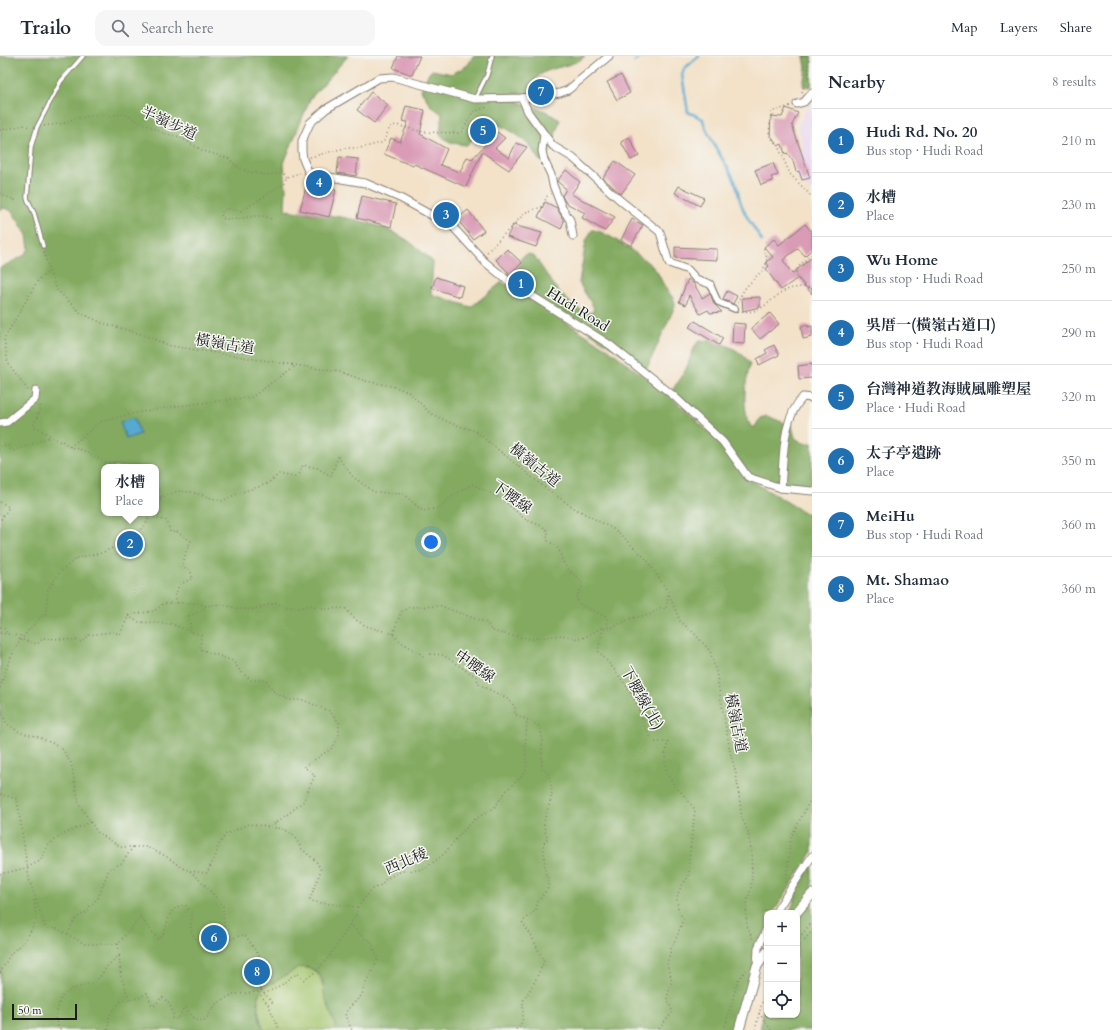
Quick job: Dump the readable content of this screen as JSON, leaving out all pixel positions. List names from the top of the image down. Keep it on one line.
{"streets":{"street":["Hudi Road"],"path":["半嶺步道","橫嶺古道","下腰線","中腰線","下腰線(北)","西北稜"]},"crossings":[["中腰線","西北稜"]],"scale_bar":"50 m","page":{"header":"Trailo","search":"Search here","nav":["Map","Layers","Share"],"heading":["Nearby","8 results"],"pins":["7","5","4","3","1","2","6","8"],"list":[{"mark":"1","name":"Hudi Rd. No. 20","note":"Bus stop · Hudi Road","value":"210 m"},{"mark":"2","name":"水槽","note":"Place","value":"230 m"},{"mark":"3","name":"Wu Home","note":"Bus stop · Hudi Road","value":"250 m"},{"mark":"4","name":"吳厝一(橫嶺古道口)","note":"Bus stop · Hudi Road","value":"290 m"},{"mark":"5","name":"台灣神道教海賊風雕塑屋","note":"Place · Hudi Road","value":"320 m"},{"mark":"6","name":"太子亭遺跡","note":"Place","value":"350 m"},{"mark":"7","name":"MeiHu","note":"Bus stop · Hudi Road","value":"360 m"},{"mark":"8","name":"Mt. Shamao","note":"Place","value":"360 m"}],"popup":["水槽","Place"],"map_buttons":["+","−"],"scale":"50 m"}}
